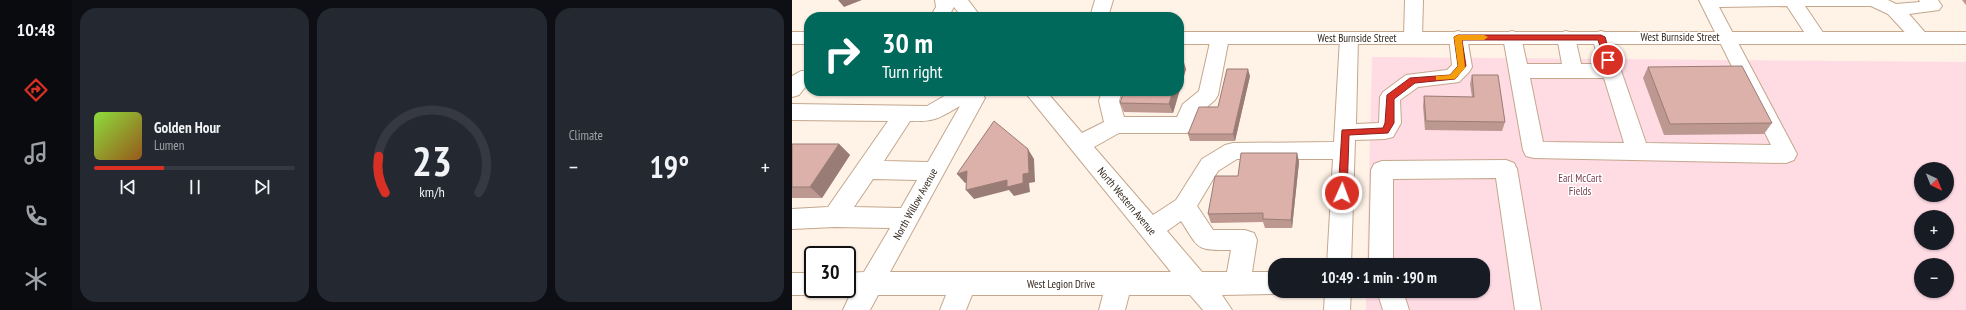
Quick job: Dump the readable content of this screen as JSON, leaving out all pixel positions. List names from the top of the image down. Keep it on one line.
{"streets":{"street":["West Burnside Street","North Western Avenue","North Willow Avenue","West Legion Drive"]},"crossings":[["North Western Avenue","West Legion Drive"],["North Willow Avenue","West Legion Drive"]],"parks":["Earl McCart Fields"],"north":"bottom right","page":{"tabs":"10:48","tile":"Climate","turn":["30 m","Turn right"],"song":["Golden Hour","Lumen"],"heat":["−","19°","+"],"map_buttons":["+","−"],"limit":"30","trip":"10:49 · 1 min · 190 m","gauge":["23","km/h"]}}
